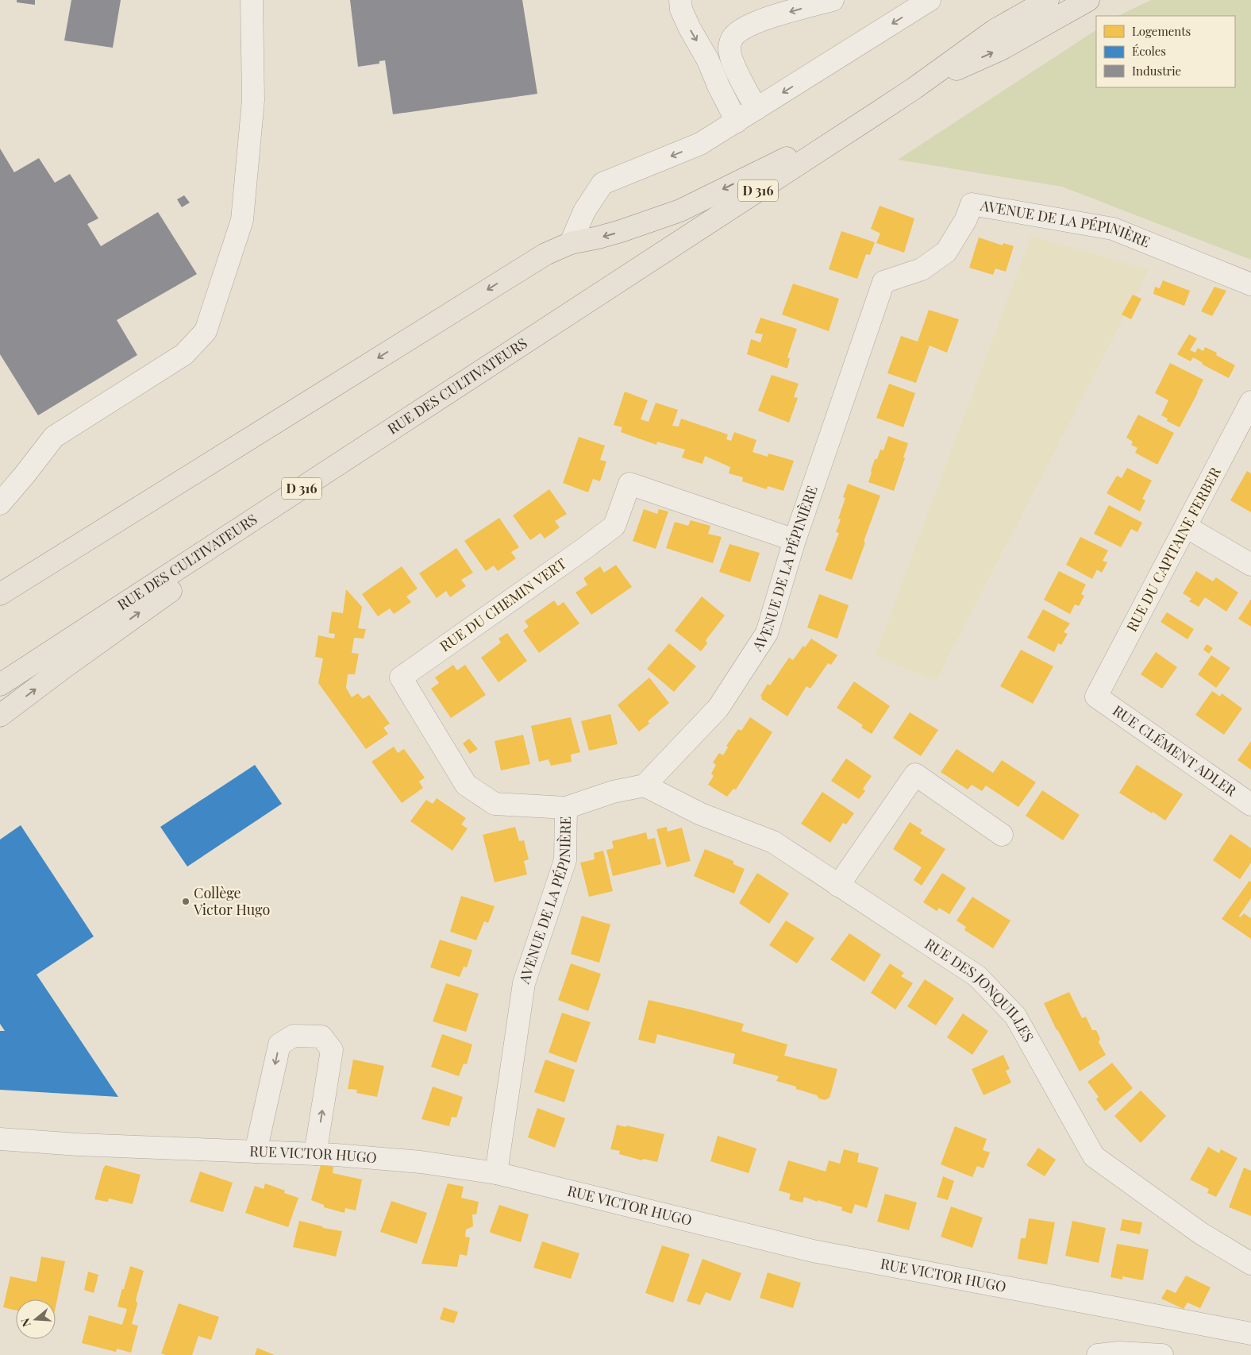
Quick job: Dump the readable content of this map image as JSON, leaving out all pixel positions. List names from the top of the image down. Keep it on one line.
{"streets":{"main road":["D 316","RUE DES CULTIVATEURS"],"street":["AVENUE DE LA PÉPINIÈRE","RUE DU CAPITAINE FERBER","RUE DU CHEMIN VERT","RUE CLÉMENT ADLER","RUE DES JONQUILLES","RUE VICTOR HUGO"]},"crossings":[["AVENUE DE LA PÉPINIÈRE","RUE DU CHEMIN VERT"],["AVENUE DE LA PÉPINIÈRE","RUE DES JONQUILLES"],["AVENUE DE LA PÉPINIÈRE","RUE VICTOR HUGO"],["RUE DU CAPITAINE FERBER","RUE CLÉMENT ADLER"]],"places":["Collège Victor Hugo"],"legend":["Logements","Écoles","Industrie"],"north":"left"}
